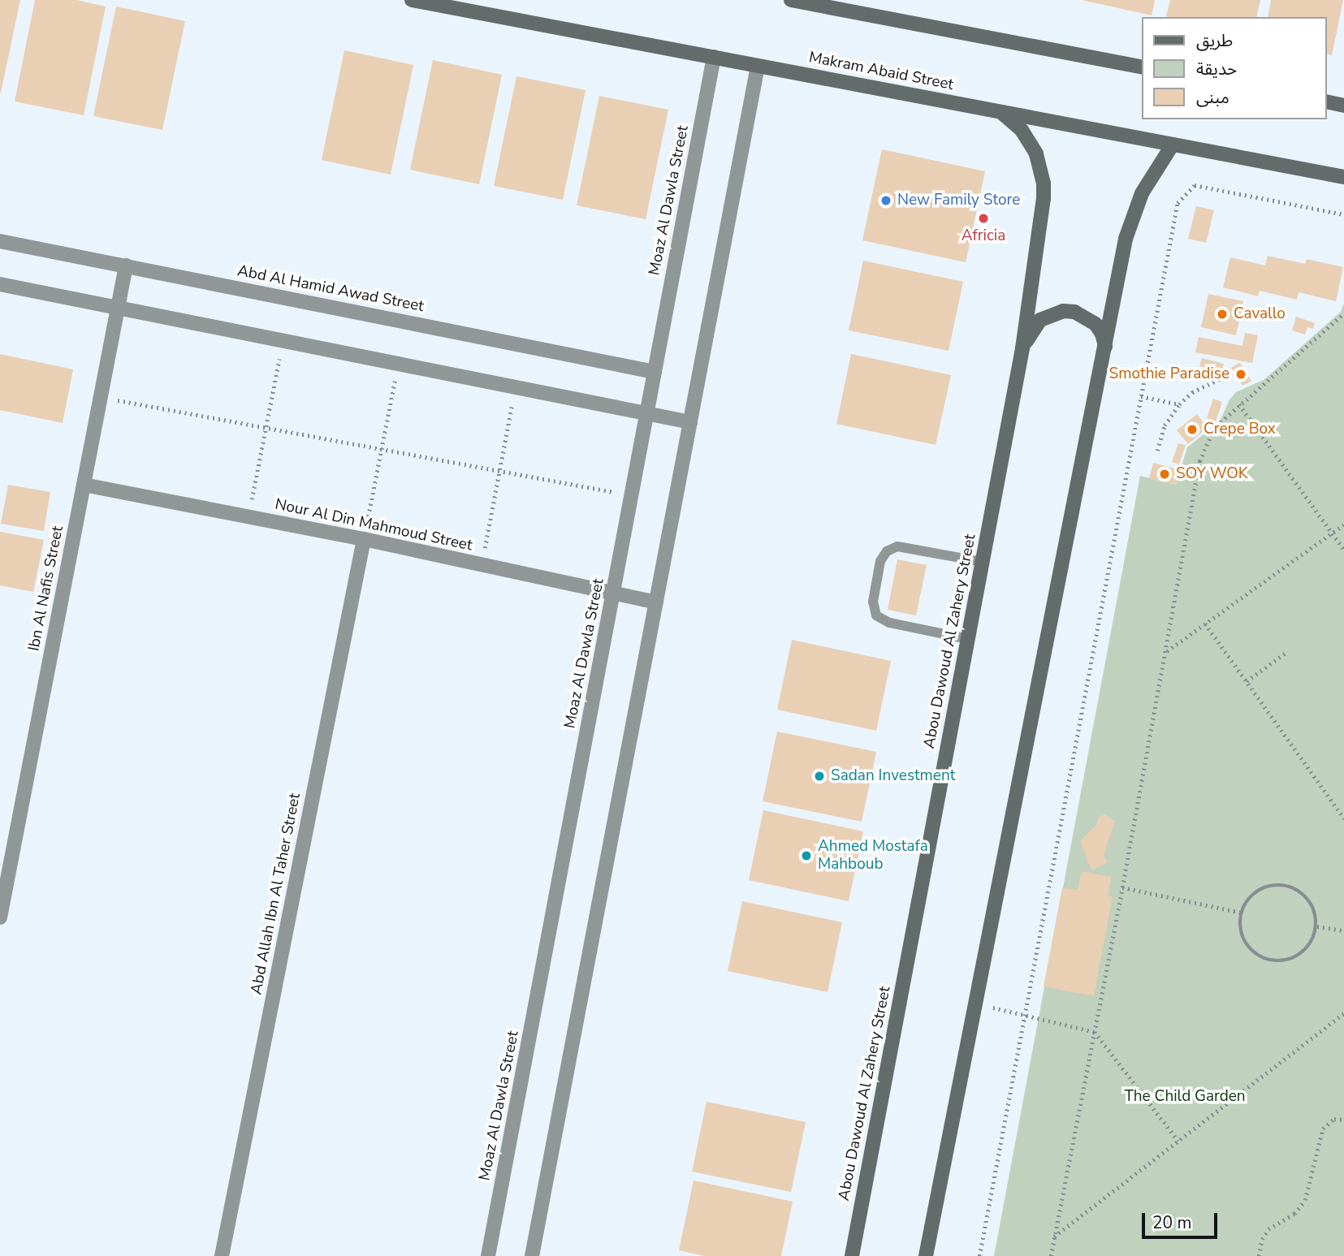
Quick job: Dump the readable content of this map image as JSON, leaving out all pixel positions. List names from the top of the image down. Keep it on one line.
{"streets":{"street":["Makram Abaid Street","Moaz Al Dawla Street","Abd Al Hamid Awad Street","Nour Al Din Mahmoud Street","Ibn Al Nafis Street","Abou Dawoud Al Zahery Street","Abd Allah Ibn Al Taher Street"]},"crossings":[["Makram Abaid Street","Moaz Al Dawla Street"],["Makram Abaid Street","Abou Dawoud Al Zahery Street"],["Moaz Al Dawla Street","Abd Al Hamid Awad Street"],["Moaz Al Dawla Street","Nour Al Din Mahmoud Street"],["Abd Al Hamid Awad Street","Ibn Al Nafis Street"],["Nour Al Din Mahmoud Street","Ibn Al Nafis Street"],["Nour Al Din Mahmoud Street","Abd Allah Ibn Al Taher Street"]],"parks":["The Child Garden"],"places":["New Family Store","Africia","Cavallo","Smothie Paradise","Crepe Box","SOY WOK","Sadan Investment","Ahmed Mostafa Mahboub"],"legend":["طريق","حديقة","مبنى"],"scale_bar":"20 m"}
